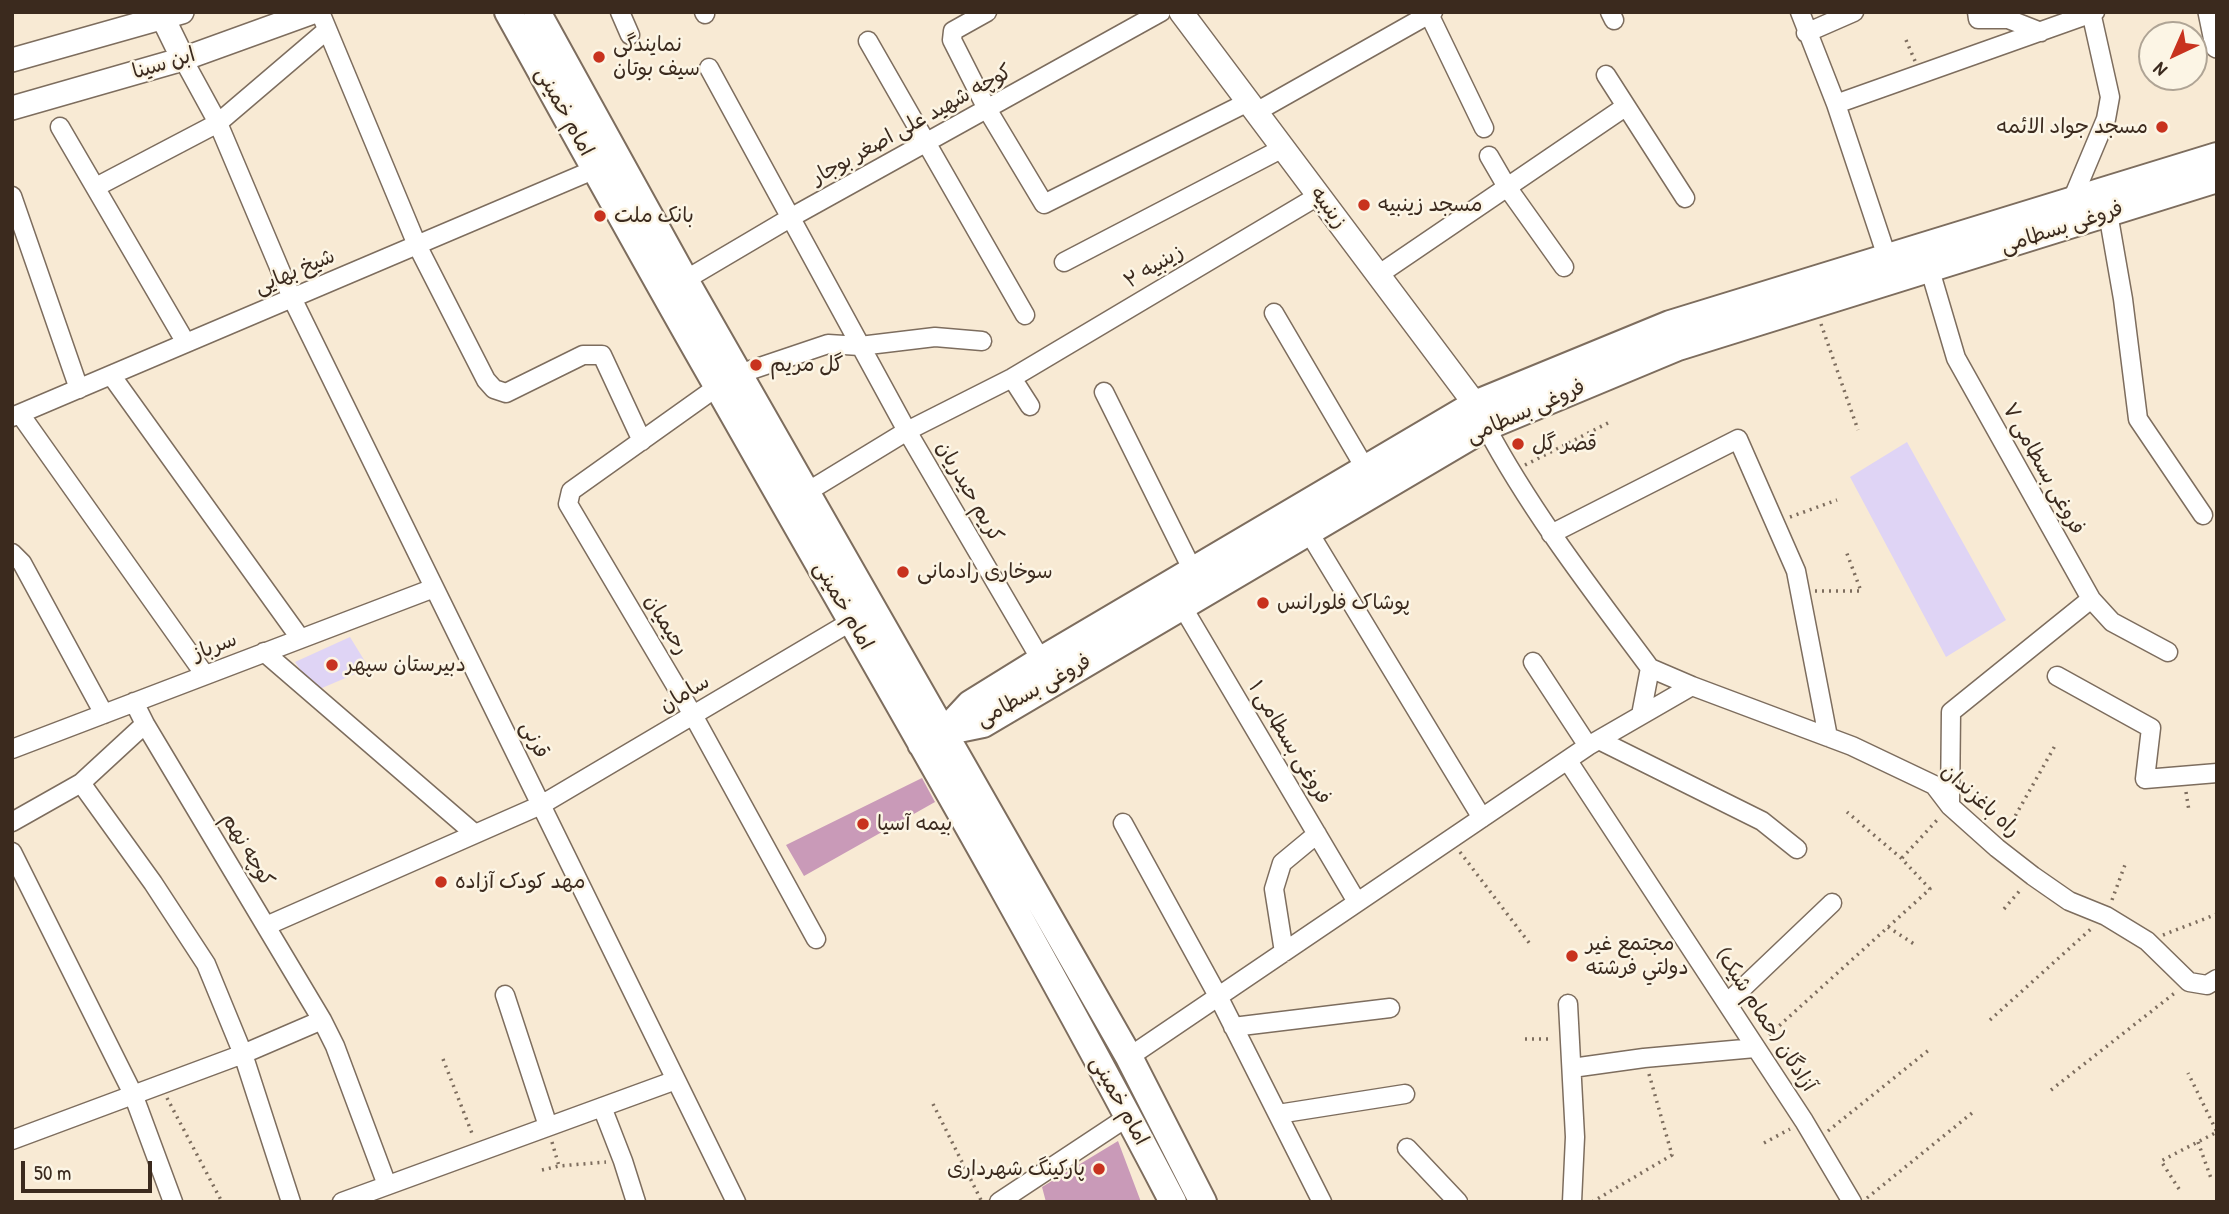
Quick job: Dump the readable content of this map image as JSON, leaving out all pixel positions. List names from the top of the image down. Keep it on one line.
{"streets":{"main road":["امام خمینی","فروغی بسطامی"],"street":["ابن سینا","کوچه شهید علی اصغر بوجار","زینبیه","زینبیه ۲","شیخ بهایی","فروغی بسطامی ۷","کریم حیدریان","رحیمیان","سرباز","سامان","قرنی","فروغی بسطامی ۱","راه باغزندان","کوچه نهم","آزادگان (حمام شیک)"]},"crossings":[["ابن سینا","قرنی"],["امام خمینی","کوچه شهید علی اصغر بوجار"],["امام خمینی","فروغی بسطامی"],["امام خمینی","زینبیه ۲"],["امام خمینی","شیخ بهایی"],["امام خمینی","رحیمیان"],["امام خمینی","سامان"],["کوچه شهید علی اصغر بوجار","کریم حیدریان"],["زینبیه","فروغی بسطامی"],["زینبیه","زینبیه ۲"],["فروغی بسطامی","فروغی بسطامی ۷"],["فروغی بسطامی","کریم حیدریان"],["فروغی بسطامی","فروغی بسطامی ۱"],["زینبیه ۲","کریم حیدریان"],["شیخ بهایی","قرنی"],["کریم حیدریان","رحیمیان"],["رحیمیان","سامان"],["سرباز","قرنی"],["سرباز","کوچه نهم"],["سامان","قرنی"],["سامان","کوچه نهم"]],"places":["نمایندگی سیف بوتان","مسجد جواد الائمه","مسجد زینبیه","بانک ملت","گل مریم","قصر گل","سوخاری رادمانی","پوشاک فلورانس","دبیرستان سپهر","بیمه آسیا","مهد کودک آزاده","مجتمع غير دولتي فرشته","پارکینگ شهرداری"],"scale_bar":"50 m","north":"bottom left"}
